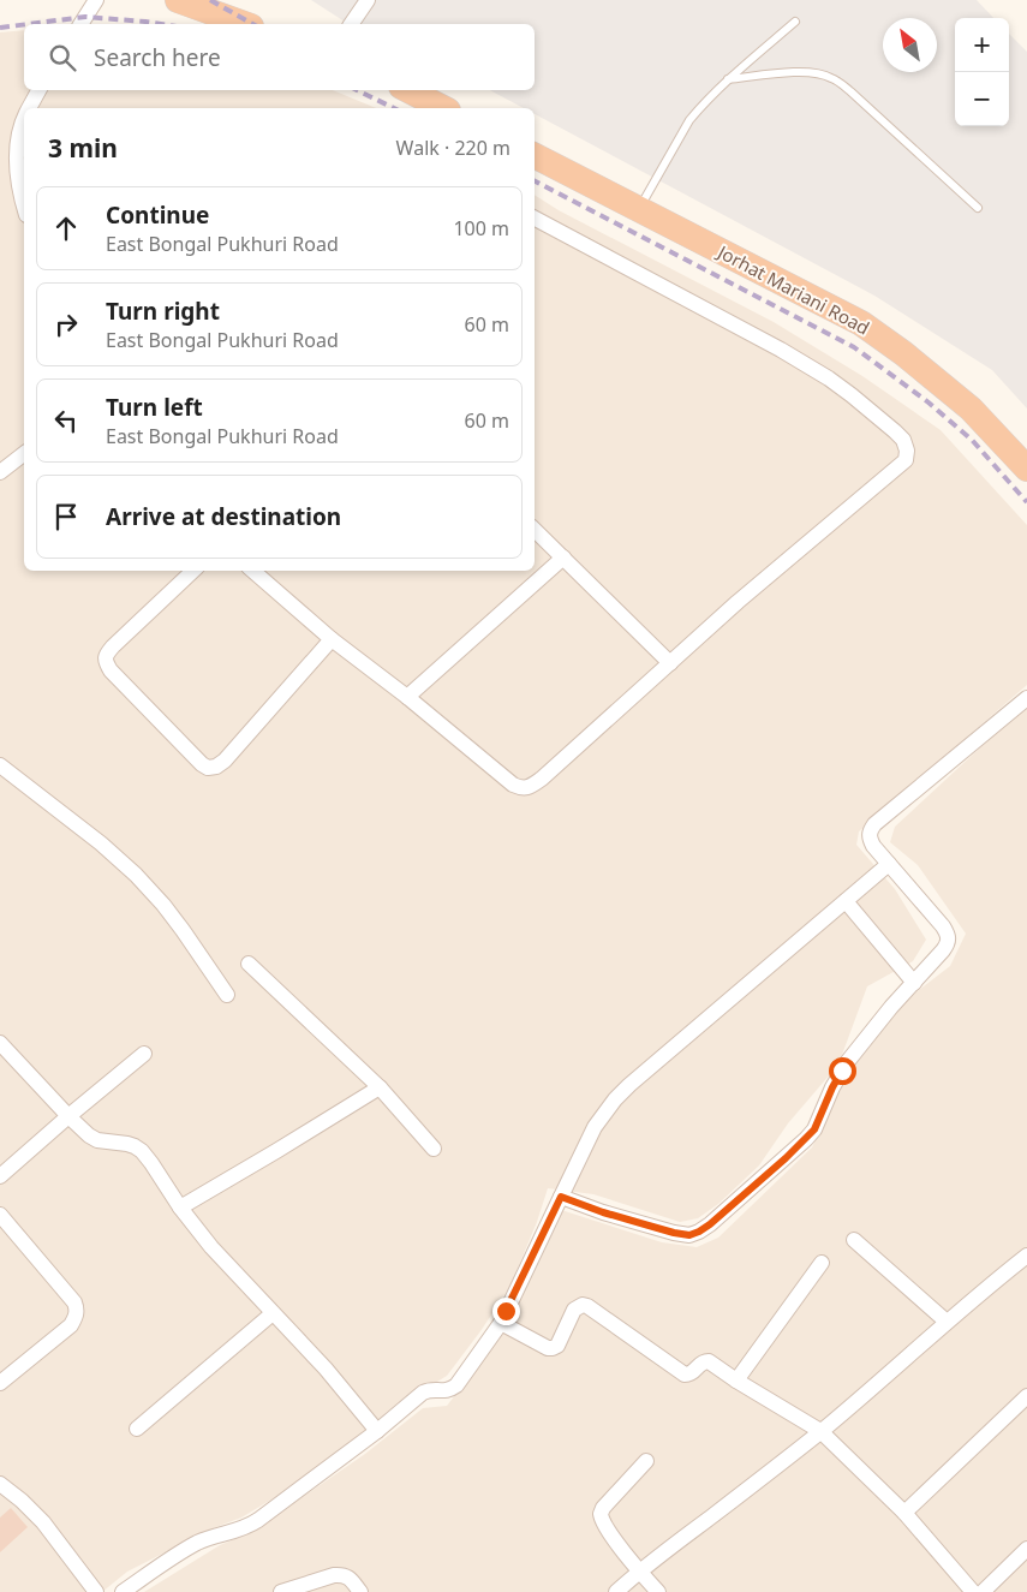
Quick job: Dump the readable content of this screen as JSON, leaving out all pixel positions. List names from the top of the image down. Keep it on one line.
{"streets":{"highway":["Jorhat Mariani Road"]},"north":"top left","page":{"map_buttons":["+","−"],"search":"Search here","heading":["3 min","Walk · 220 m"],"list":[["Continue","East Bongal Pukhuri Road","100 m"],["Turn right","East Bongal Pukhuri Road","60 m"],["Turn left","East Bongal Pukhuri Road","60 m"],"Arrive at destination"]}}
